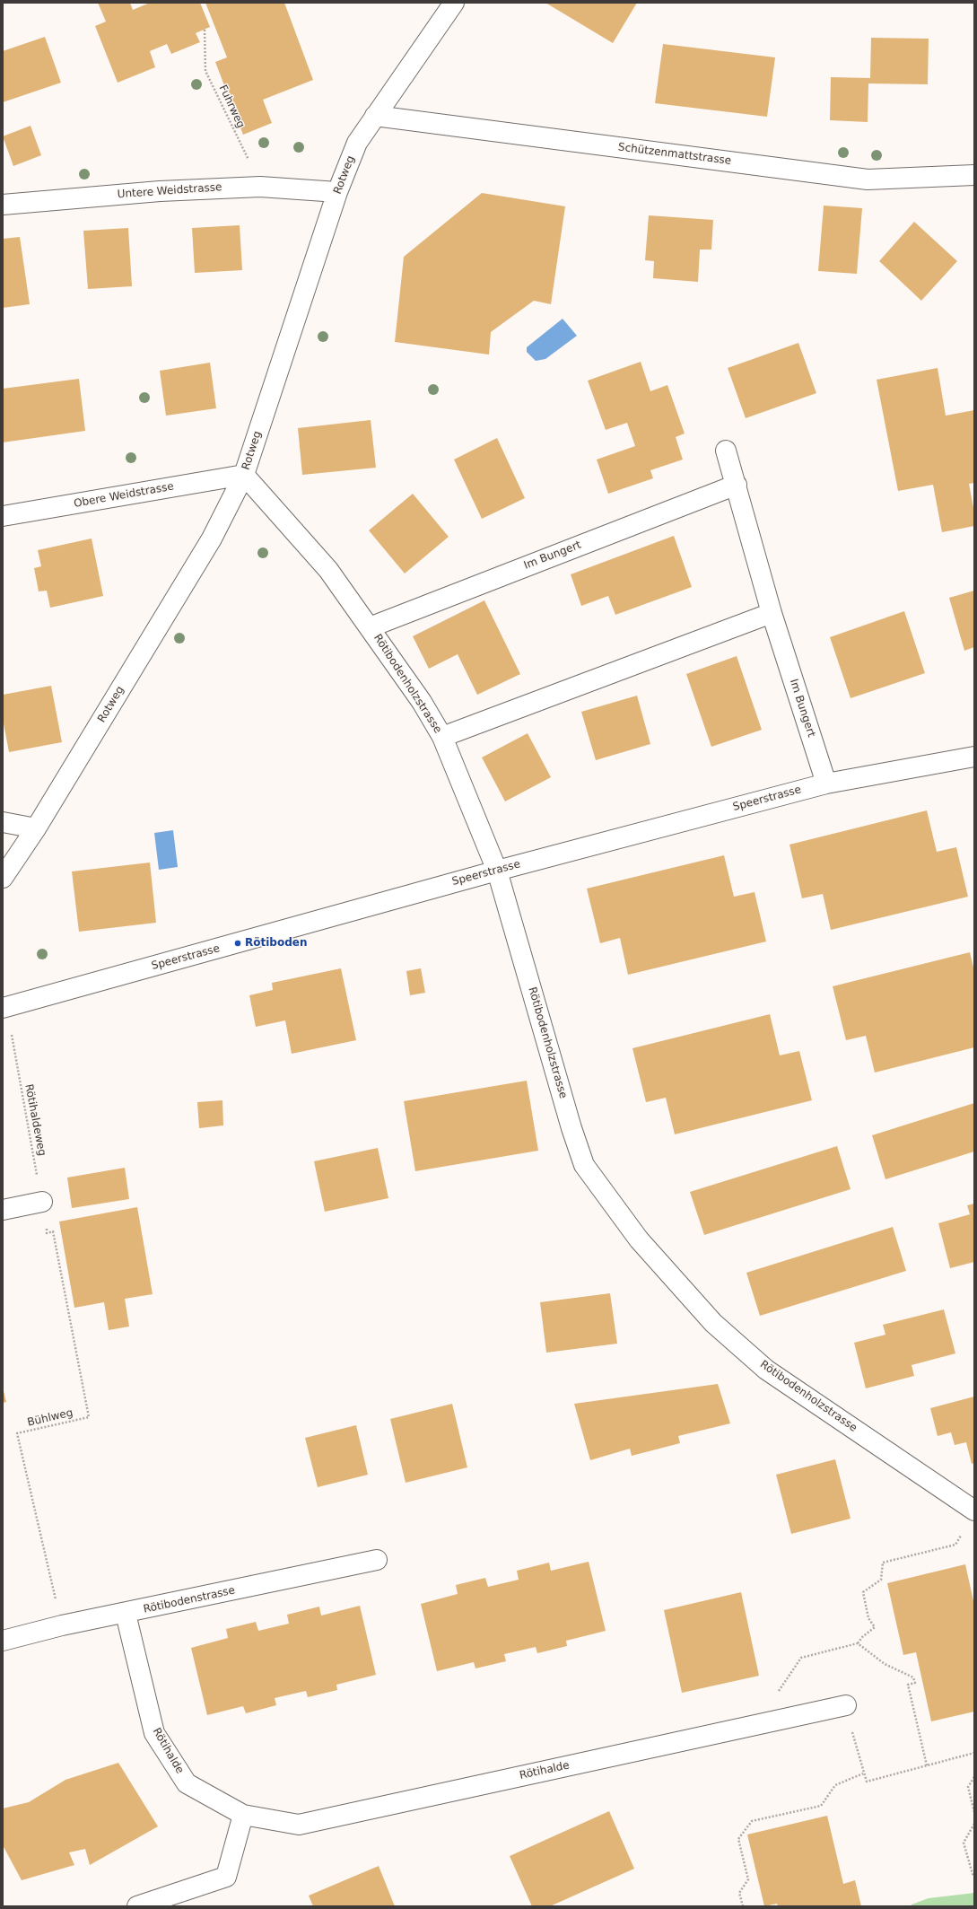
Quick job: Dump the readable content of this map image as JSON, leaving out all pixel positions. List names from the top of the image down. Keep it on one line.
{"streets":{"street":["Schützenmattstrasse","Rotweg","Untere Weidstrasse","Obere Weidstrasse","Im Bungert","Rötibodenholzstrasse","Speerstrasse","Rötibodenstrasse","Rötihalde"],"path":["Fuhrweg","Rötihaldeweg","Bühlweg"]},"crossings":[["Fuhrweg","Untere Weidstrasse"],["Schützenmattstrasse","Rotweg"],["Rotweg","Untere Weidstrasse"],["Rotweg","Obere Weidstrasse"],["Rotweg","Rötibodenholzstrasse"],["Obere Weidstrasse","Rötibodenholzstrasse"],["Im Bungert","Rötibodenholzstrasse"],["Im Bungert","Speerstrasse"],["Rötibodenholzstrasse","Speerstrasse"],["Bühlweg","Rötibodenstrasse"],["Rötibodenstrasse","Rötihalde"]],"places":["Rötiboden"]}
